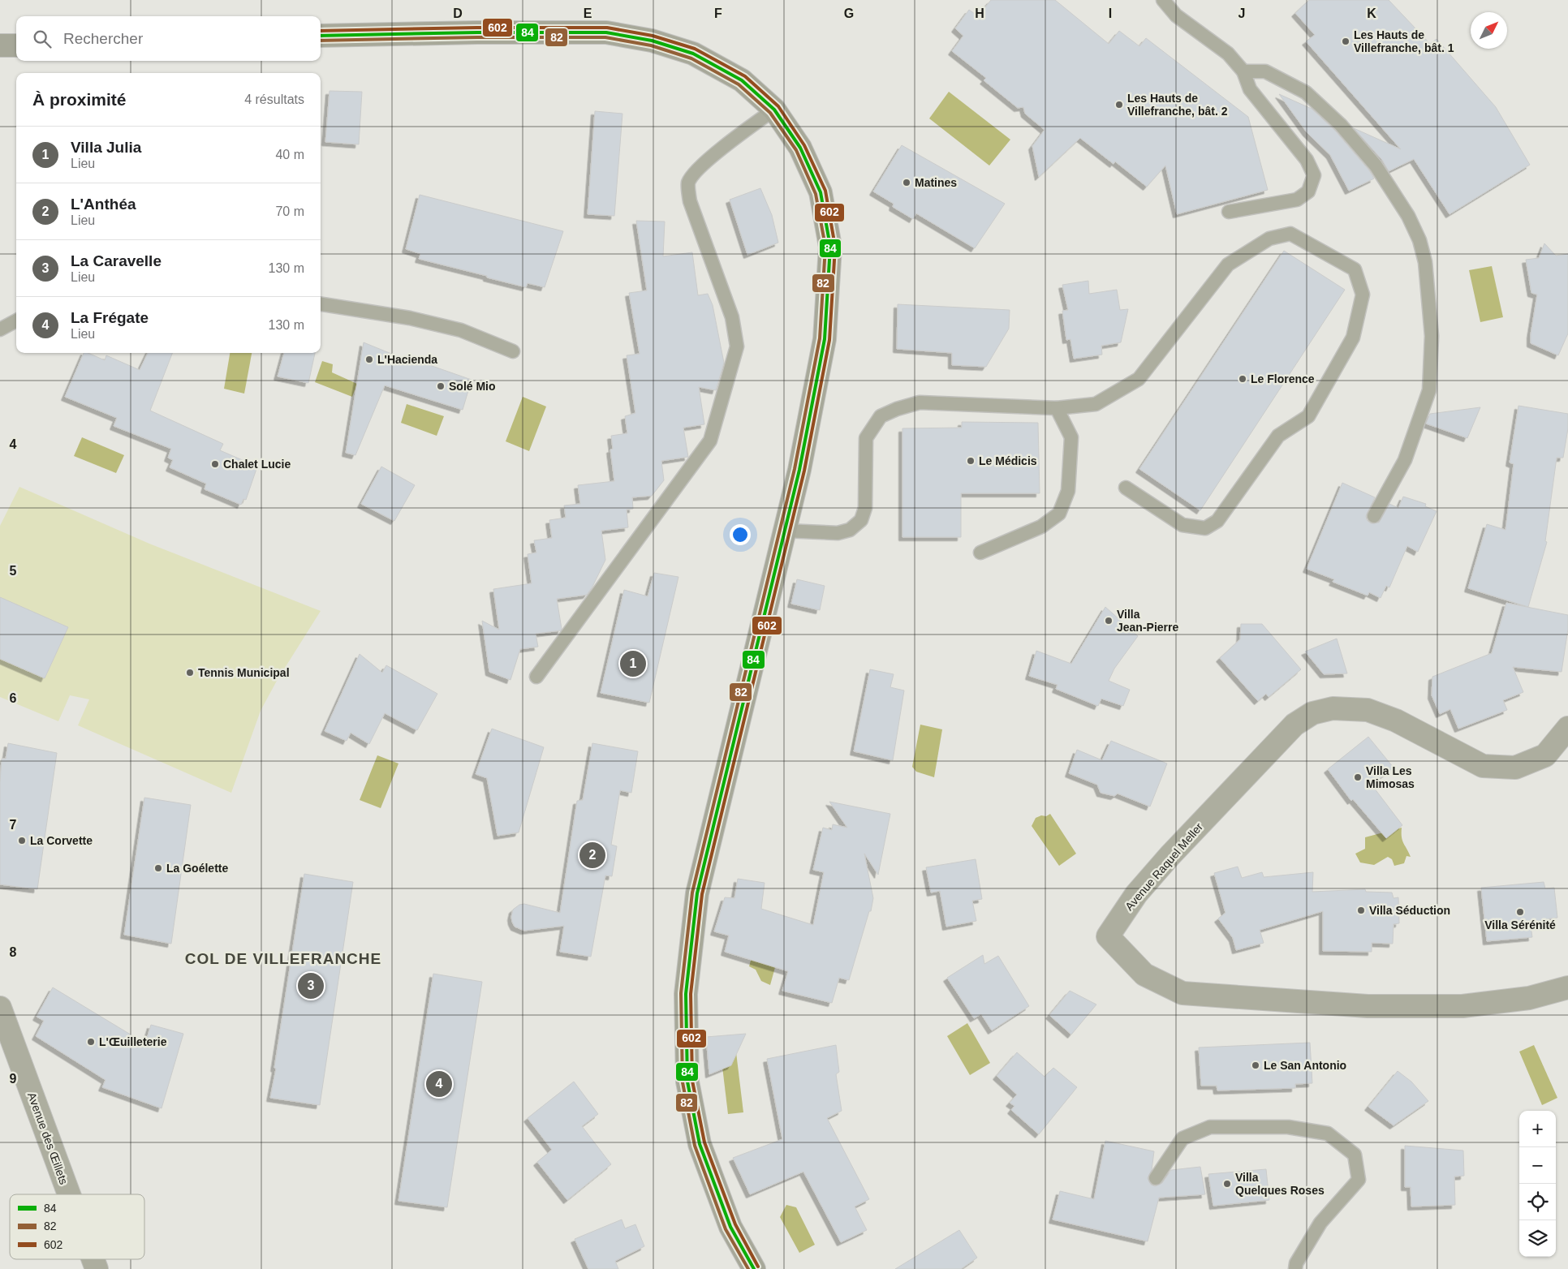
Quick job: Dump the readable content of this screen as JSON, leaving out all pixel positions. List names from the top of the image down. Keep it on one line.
{"streets":{"street":["Avenue Raquel Meller","Avenue des Œillets"]},"districts":["COL DE VILLEFRANCHE"],"places":["Les Hauts de Villefranche, bât. 1","Les Hauts de Villefranche, bât. 2","Matines","L'Hacienda","Le Florence","Solé Mio","Le Médicis","Chalet Lucie","Villa Jean-Pierre","Tennis Municipal","Villa Les Mimosas","La Corvette","La Goélette","Villa Séduction","Villa Sérénité","L'Œuilleterie","Le San Antonio","Villa Quelques Roses"],"lines":["transit line 602","transit line 84","transit line 82"],"legend":["84","82","602"],"north":"top right","page":{"search":"Rechercher","heading":["À proximité","4 résultats"],"list":[{"mark":"1","name":"Villa Julia","note":"Lieu","value":"40 m"},{"mark":"2","name":"L'Anthéa","note":"Lieu","value":"70 m"},{"mark":"3","name":"La Caravelle","note":"Lieu","value":"130 m"},{"mark":"4","name":"La Frégate","note":"Lieu","value":"130 m"}],"pins":["1","2","3","4"],"map_buttons":["+","−"]},"grid":{"columns":["D","E","F","G","H","I","J","K"],"rows":["4","5","6","7","8","9"]}}
